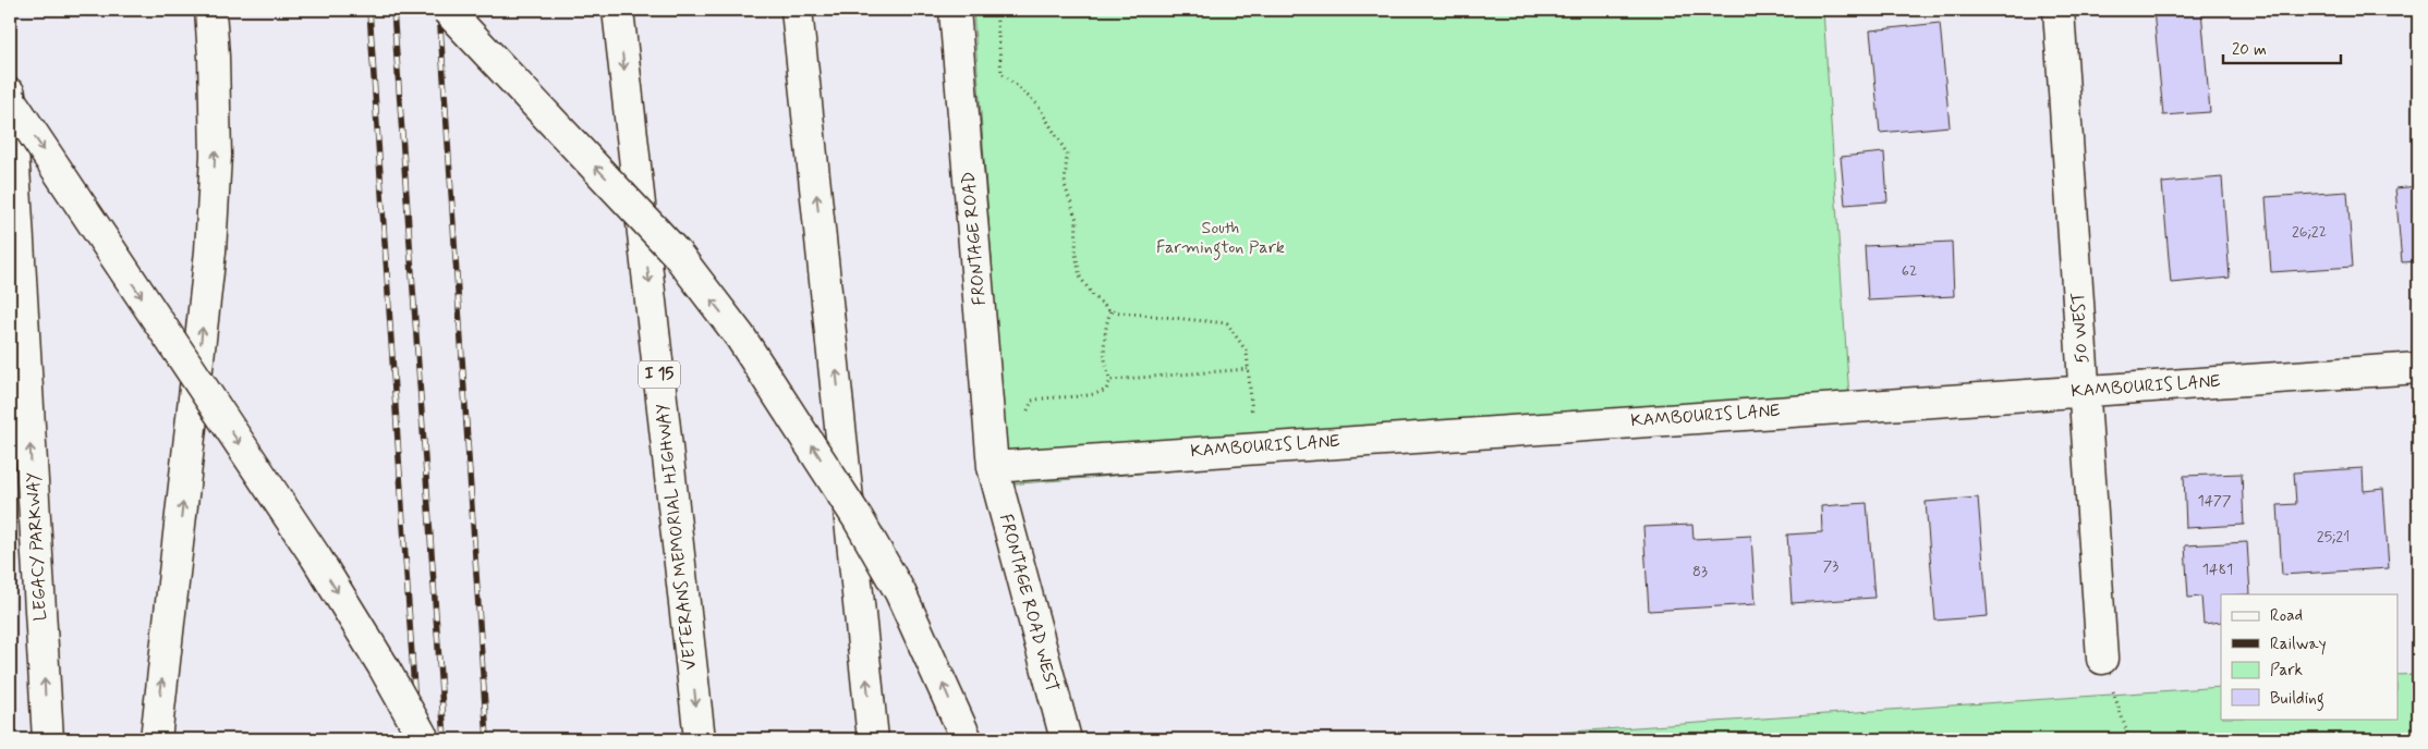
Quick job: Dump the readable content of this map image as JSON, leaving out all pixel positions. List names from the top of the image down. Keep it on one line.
{"streets":{"main road":["FRONTAGE ROAD","50 WEST","I 15","KAMBOURIS LANE","VETERANS MEMORIAL HIGHWAY","LEGACY PARKWAY","FRONTAGE ROAD WEST"]},"crossings":[["FRONTAGE ROAD","KAMBOURIS LANE"],["FRONTAGE ROAD","FRONTAGE ROAD WEST"],["50 WEST","KAMBOURIS LANE"],["KAMBOURIS LANE","FRONTAGE ROAD WEST"]],"parks":["South Farmington Park"],"house_numbers":["26;22","62","1477","25;21","73","1481","83"],"legend":["Road","Railway","Park","Building"],"scale_bar":"20 m"}
